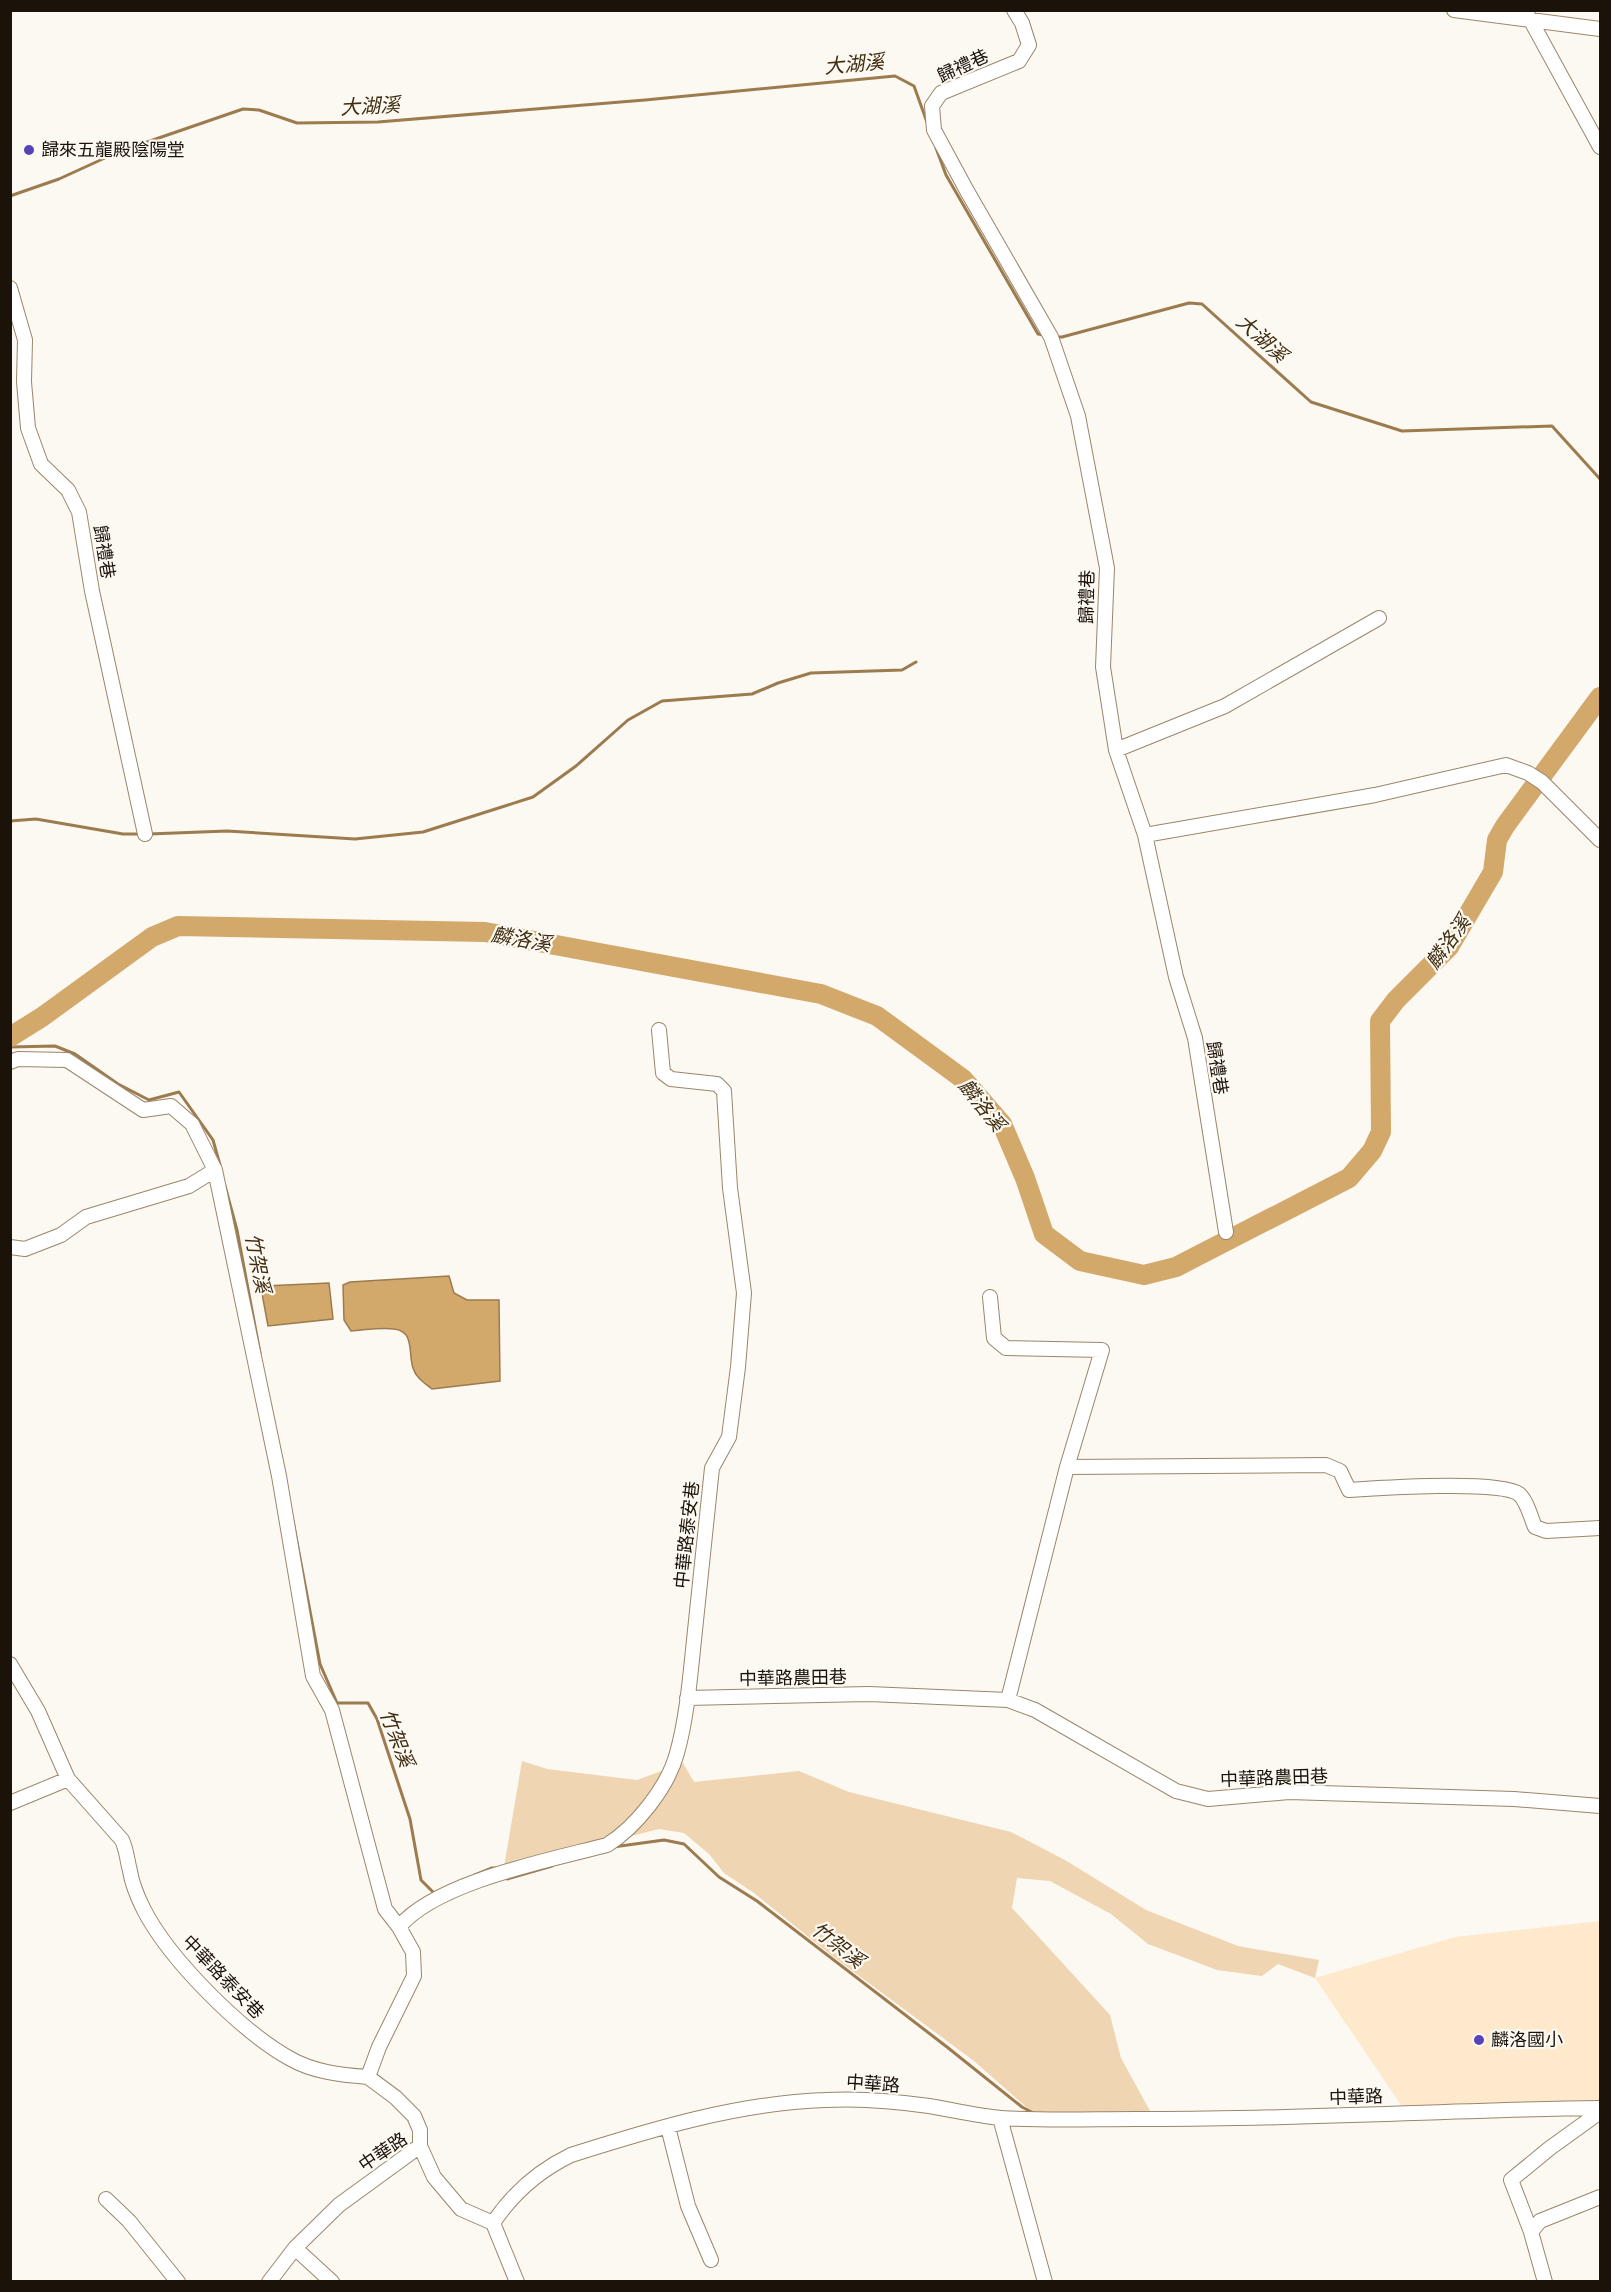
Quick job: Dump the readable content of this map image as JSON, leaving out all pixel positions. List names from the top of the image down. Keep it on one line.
{"streets":{"street":["歸禮巷","中華路泰安巷","中華路農田巷","中華路"]},"crossings":[["中華路泰安巷","中華路農田巷"],["中華路泰安巷","中華路"]],"water":["大湖溪","麟洛溪","竹架溪"],"places":["歸來五龍殿陰陽堂","麟洛國小"]}
